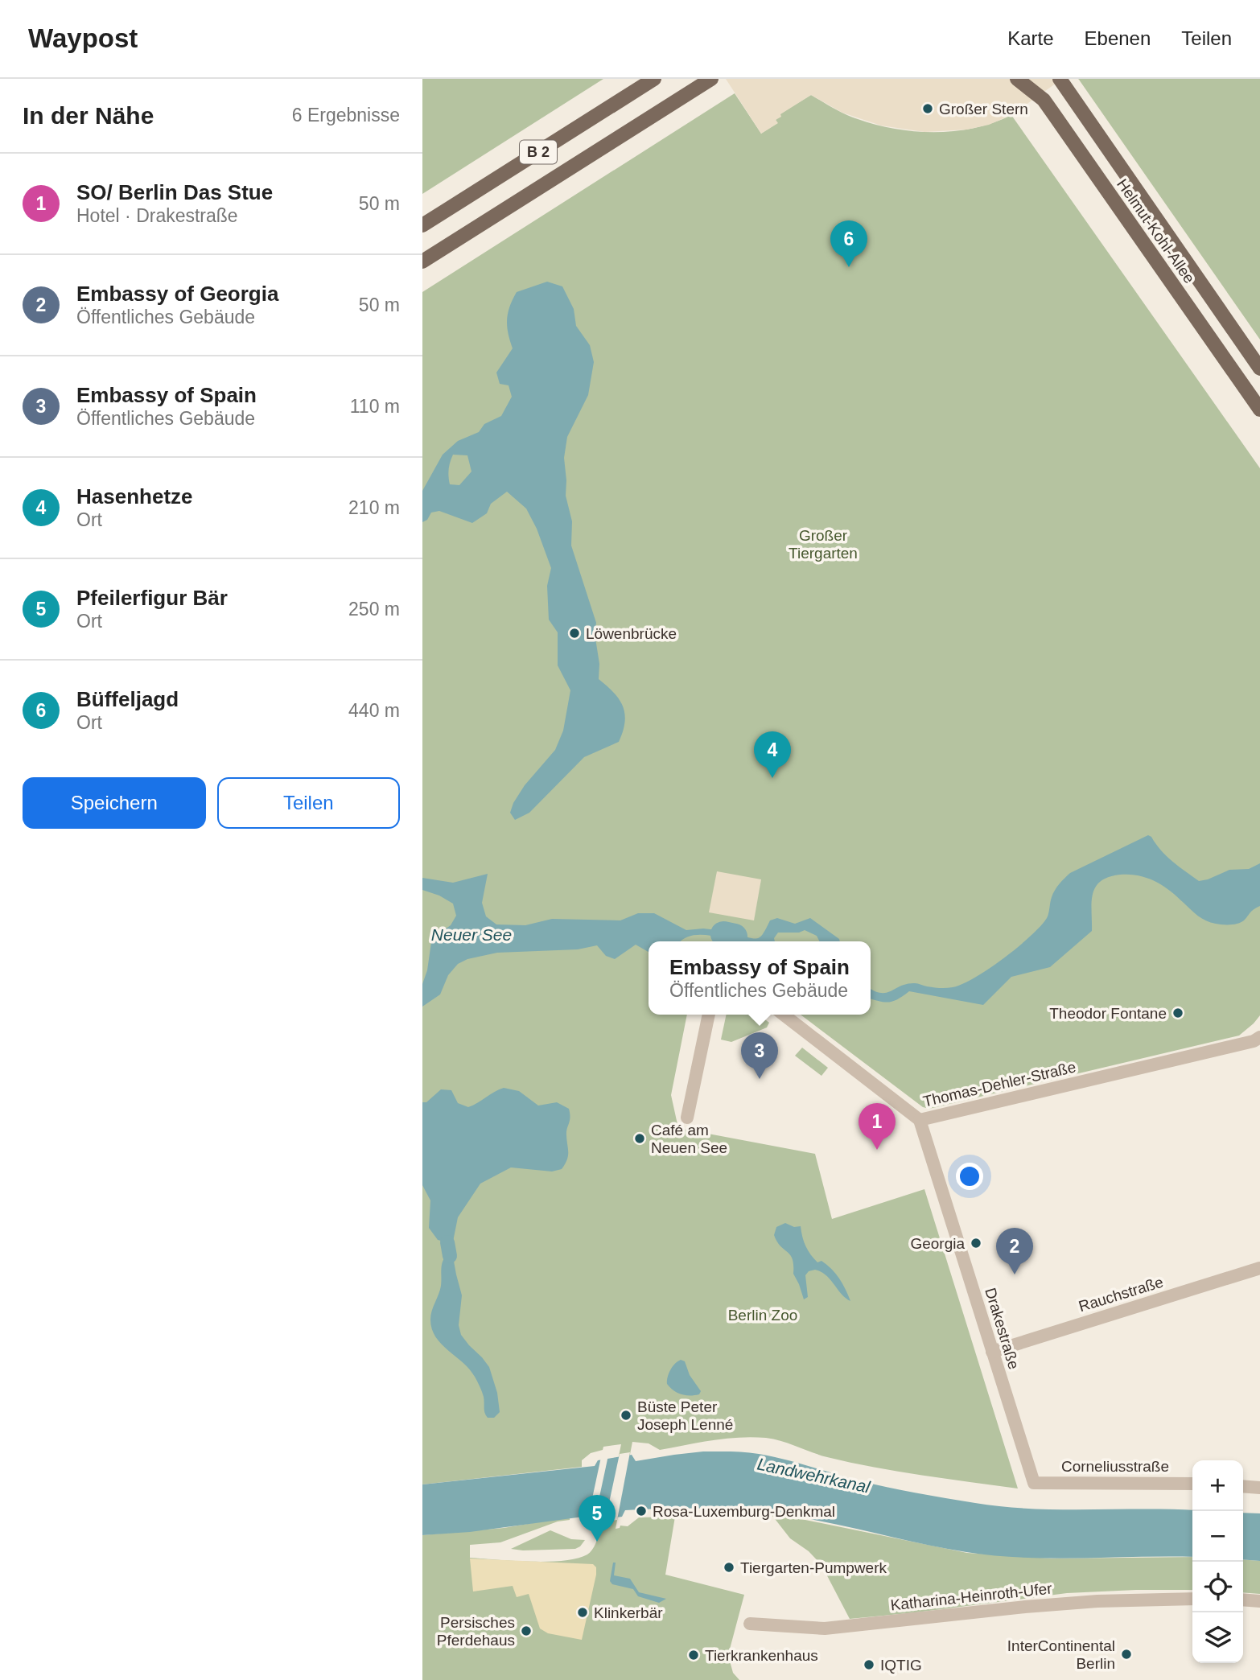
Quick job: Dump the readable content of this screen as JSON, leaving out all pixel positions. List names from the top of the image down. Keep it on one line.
{"streets":{"main road":["B 2","Helmut-Kohl-Allee"],"street":["Thomas-Dehler-Straße","Rauchstraße","Drakestraße","Corneliusstraße","Katharina-Heinroth-Ufer"]},"crossings":[["Thomas-Dehler-Straße","Drakestraße"],["Rauchstraße","Drakestraße"],["Drakestraße","Corneliusstraße"]],"water":["Neuer See","Landwehrkanal"],"parks":["Großer Tiergarten","Berlin Zoo"],"places":["Großer Stern","Löwenbrücke","Theodor Fontane","Café am Neuen See","Georgia","Büste Peter Joseph Lenné","Rosa-Luxemburg-Denkmal","Tiergarten-Pumpwerk","Klinkerbär","Persisches Pferdehaus","InterContinental Berlin","Tierkrankenhaus","IQTIG"],"page":{"header":"Waypost","nav":["Karte","Ebenen","Teilen"],"heading":["In der Nähe","6 Ergebnisse"],"list":[{"mark":"1","name":"SO/ Berlin Das Stue","note":"Hotel · Drakestraße","value":"50 m"},{"mark":"2","name":"Embassy of Georgia","note":"Öffentliches Gebäude","value":"50 m"},{"mark":"3","name":"Embassy of Spain","note":"Öffentliches Gebäude","value":"110 m"},{"mark":"4","name":"Hasenhetze","note":"Ort","value":"210 m"},{"mark":"5","name":"Pfeilerfigur Bär","note":"Ort","value":"250 m"},{"mark":"6","name":"Büffeljagd","note":"Ort","value":"440 m"}],"pins":["6","4","3","1","2","5"],"buttons":["Speichern","Teilen"],"popup":["Embassy of Spain","Öffentliches Gebäude"],"map_buttons":["+","−"]}}
